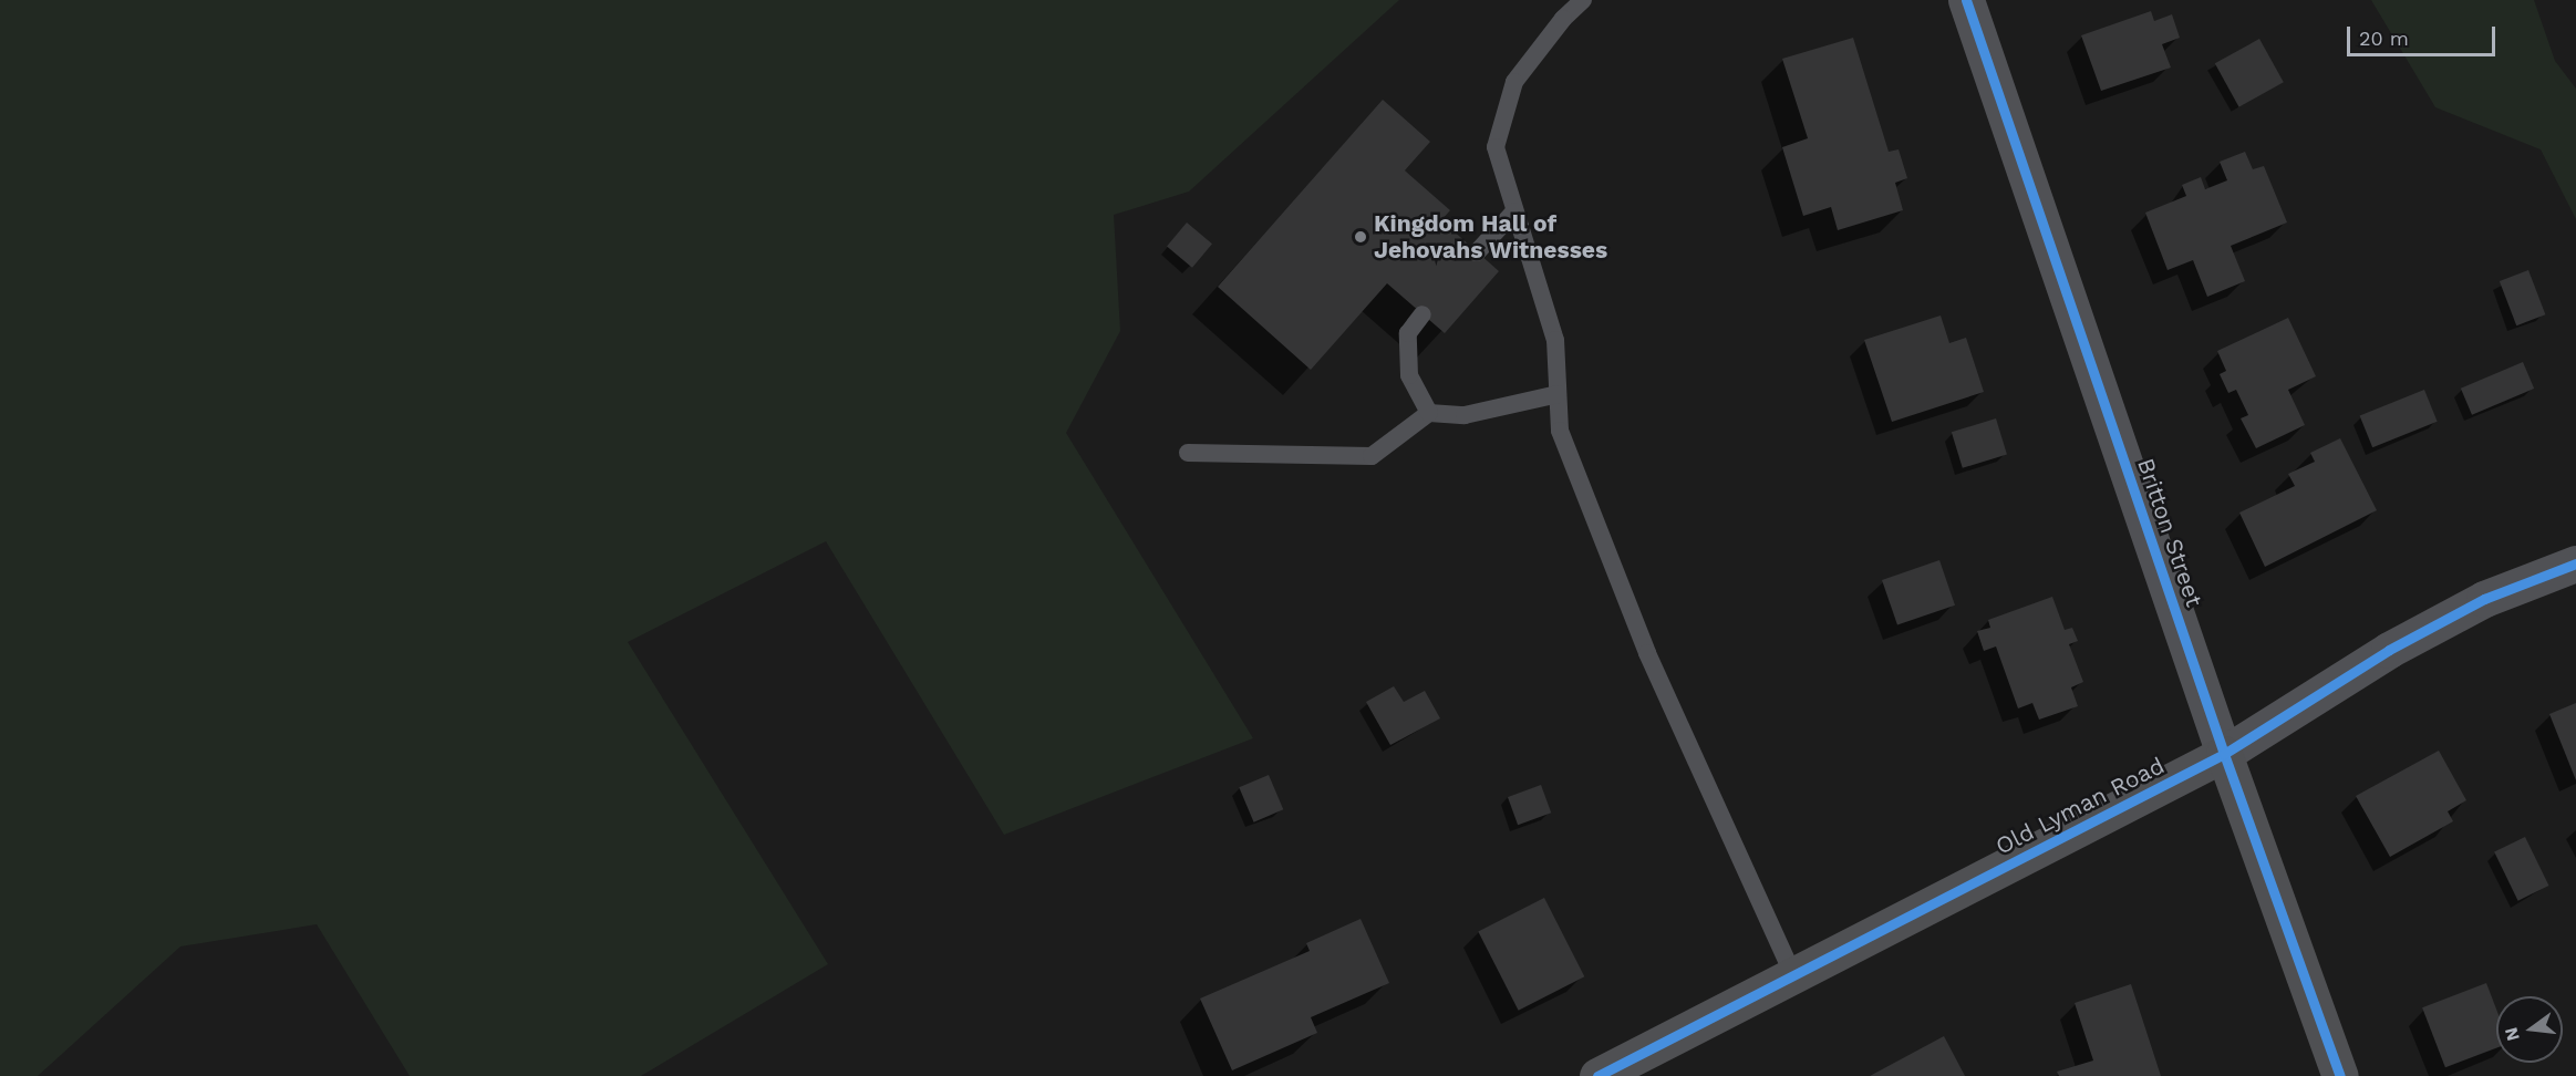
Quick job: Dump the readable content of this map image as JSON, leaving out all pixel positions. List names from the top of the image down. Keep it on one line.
{"streets":{"street":["Britton Street","Old Lyman Road"]},"crossings":[["Britton Street","Old Lyman Road"]],"places":["Kingdom Hall of Jehovahs Witnesses"],"scale_bar":"20 m","north":"left"}
